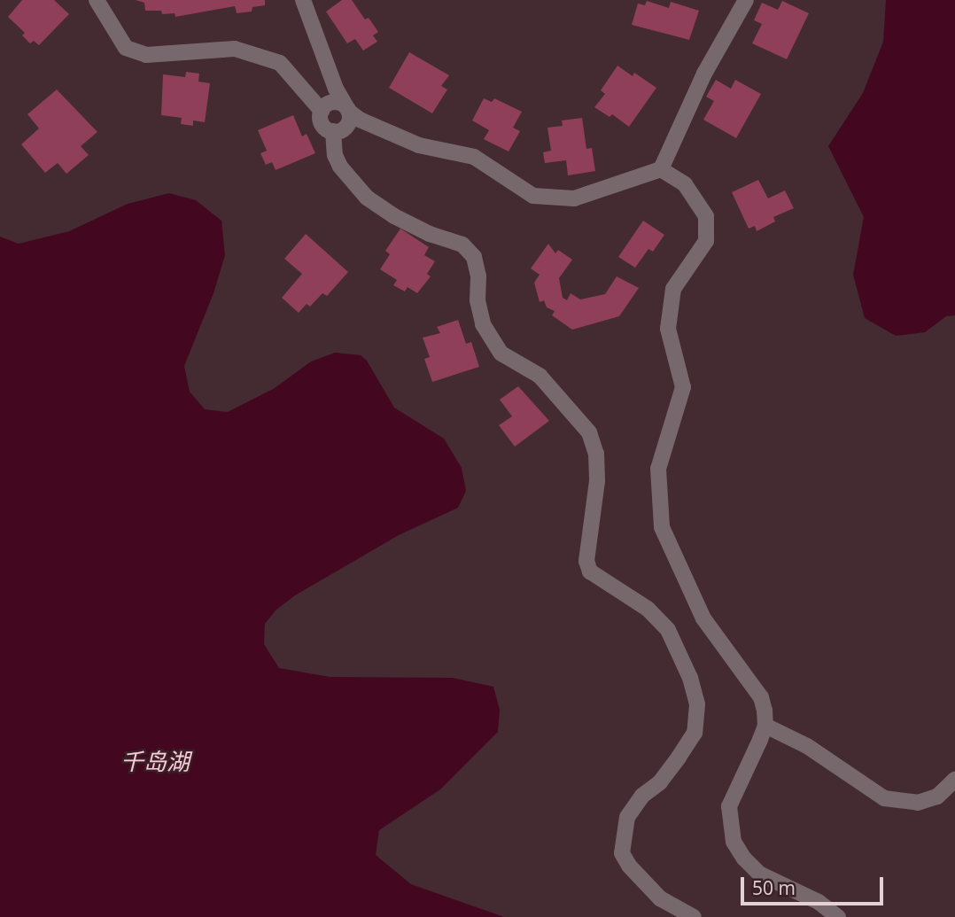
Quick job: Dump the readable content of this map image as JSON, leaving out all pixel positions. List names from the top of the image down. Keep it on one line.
{"water":["千岛湖"],"scale_bar":"50 m"}
